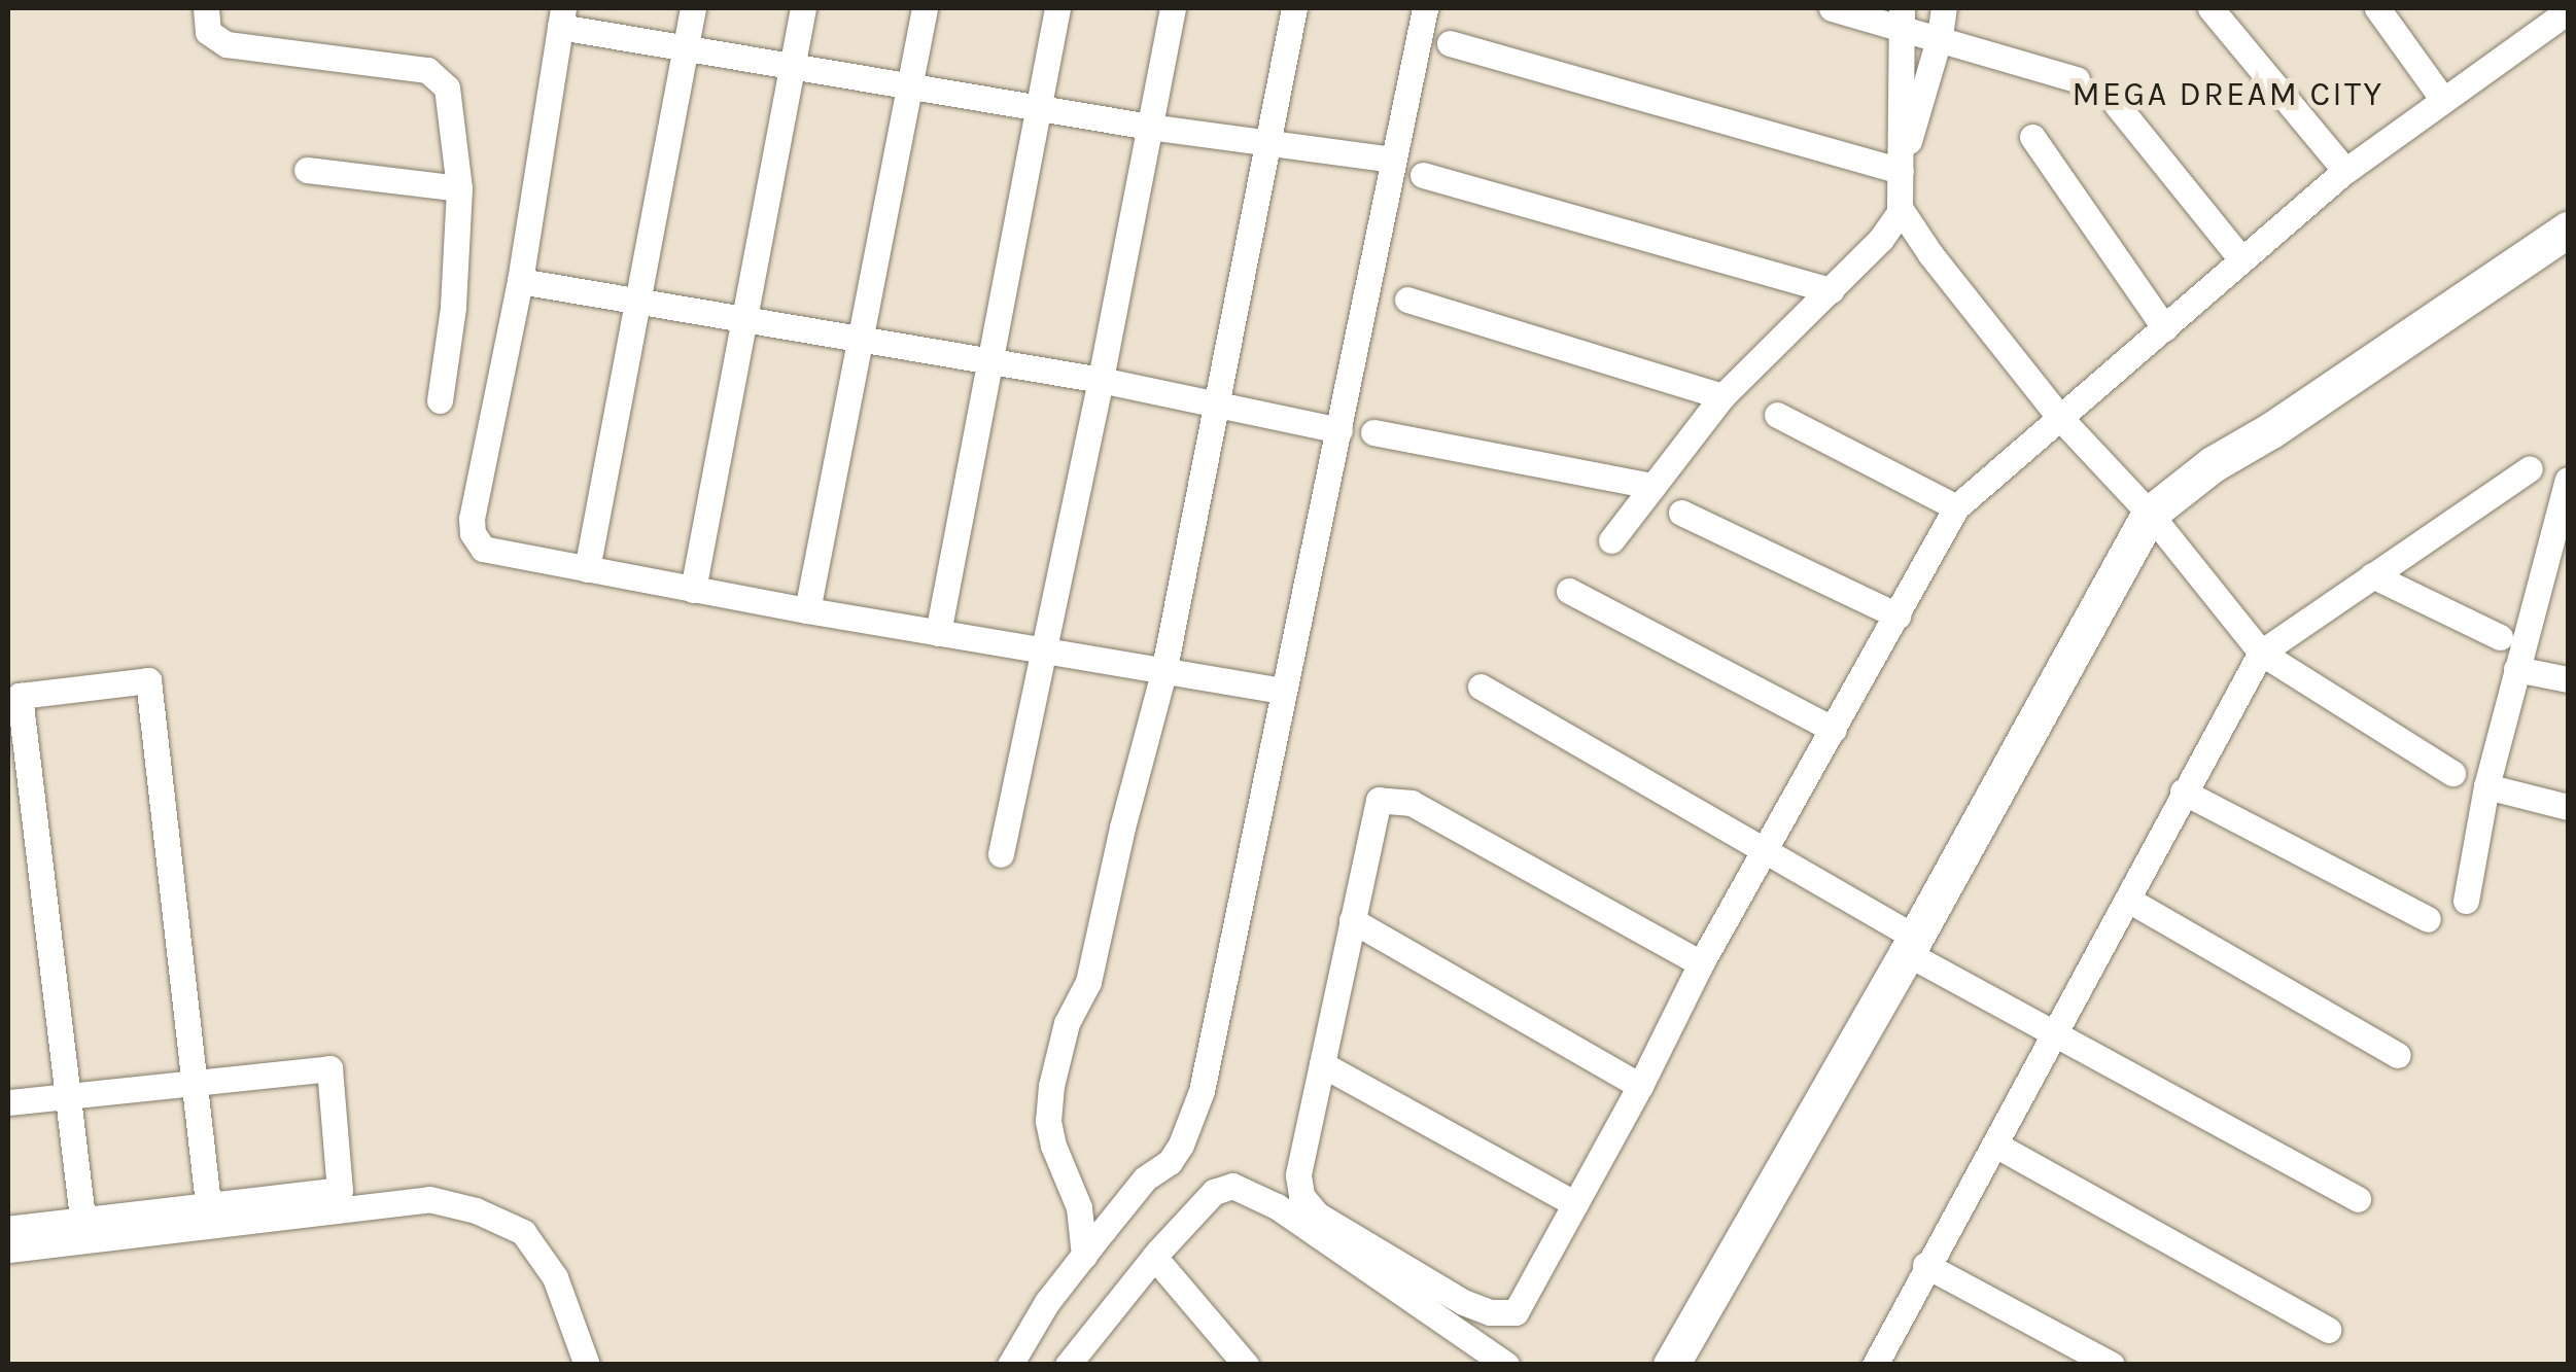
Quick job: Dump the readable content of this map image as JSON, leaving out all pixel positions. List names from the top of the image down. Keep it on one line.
{"districts":["MEGA DREAM CITY"]}
